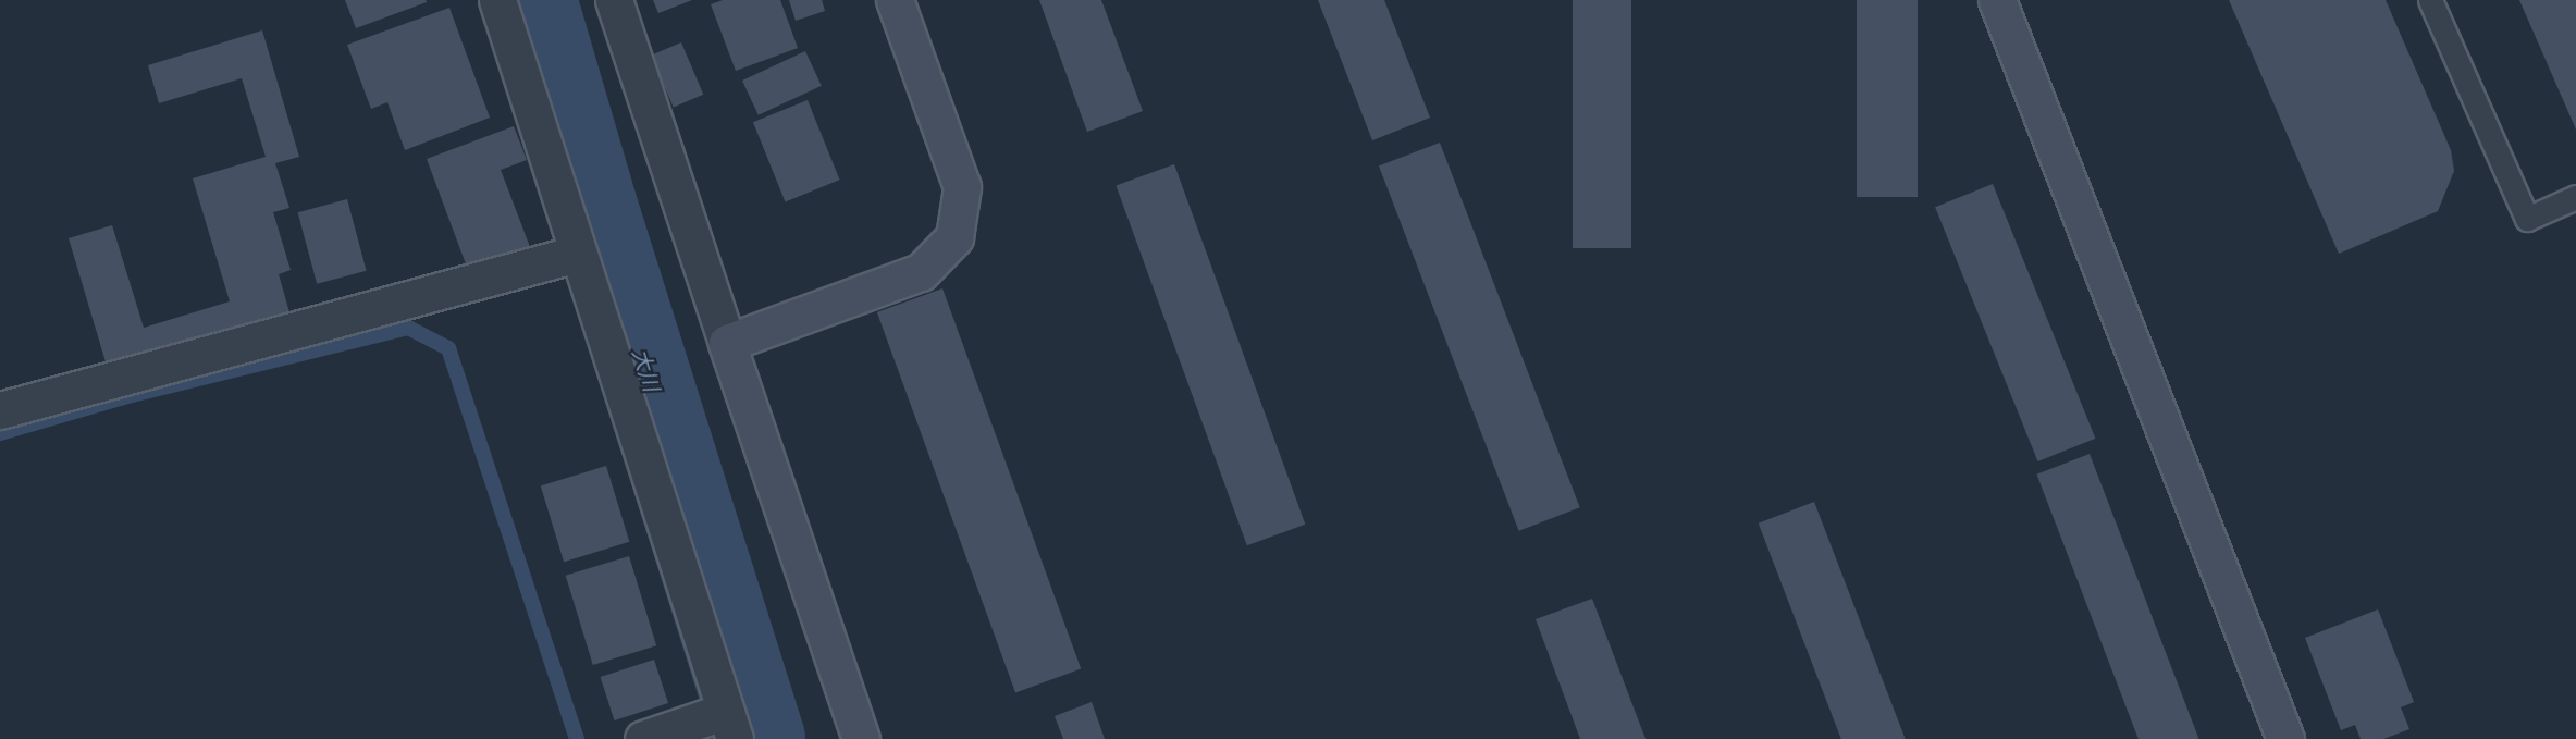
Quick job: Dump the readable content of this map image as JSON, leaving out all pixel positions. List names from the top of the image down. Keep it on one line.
{"water":["大川"]}
